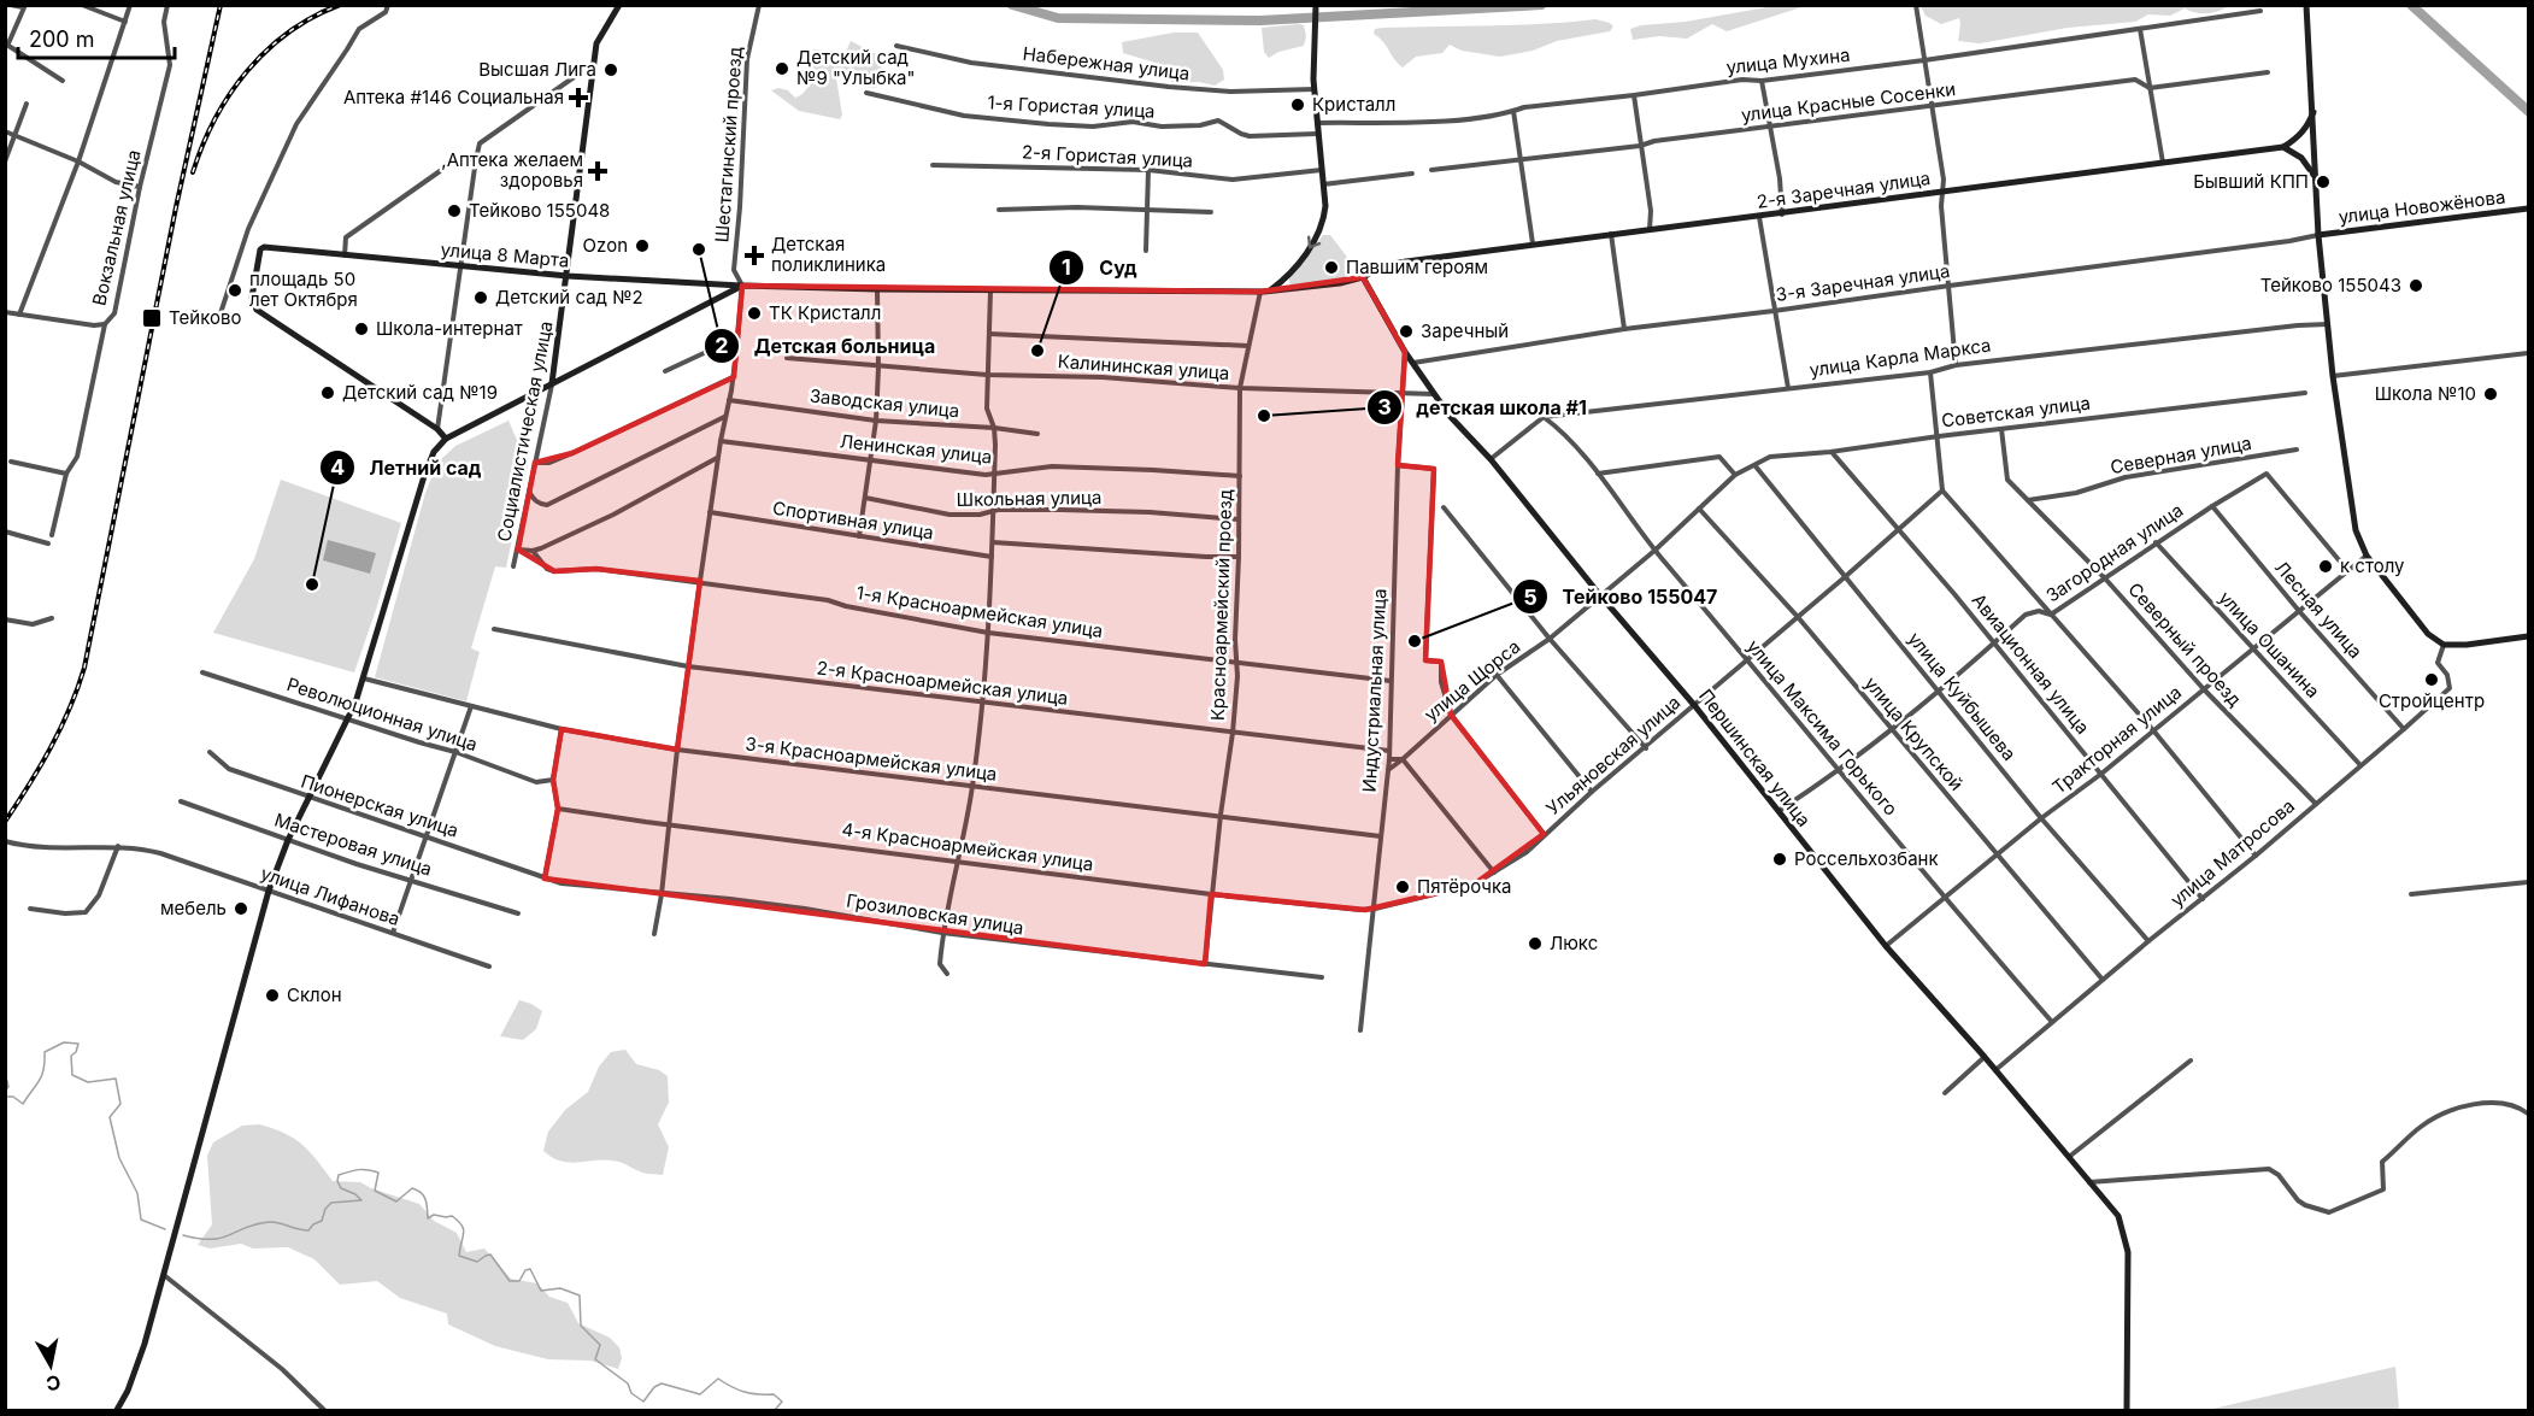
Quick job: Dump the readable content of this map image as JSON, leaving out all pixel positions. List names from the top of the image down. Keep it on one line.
{"streets":{"street":["улица Мухина","Набережная улица","улица Красные Сосенки","1-я Гористая улица","Шестагинский проезд","2-я Гористая улица","2-я Заречная улица","улица Новожёнова","Вокзальная улица","улица 8 Марта","3-я Заречная улица","улица Карла Маркса","Калининская улица","Заводская улица","Советская улица","Социалистическая улица","Ленинская улица","Северная улица","Школьная улица","Спортивная улица","Загородная улица","Красноармейский проезд","Лесная улица","1-я Красноармейская улица","Северный проезд","улица Ошанина","Авиационная улица","улица Щорса","2-я Красноармейская улица","Индустриальная улица","улица Куйбышева","Революционная улица","улица Максима Горького","улица Крупской","Тракторная улица","Ульяновская улица","Першинская улица","3-я Красноармейская улица","Пионерская улица","Мастеровая улица","4-я Красноармейская улица","улица Матросова","улица Лифанова","Грозиловская улица"]},"crossings":[["Шестагинский проезд","улица 8 Марта"],["Шестагинский проезд","Заводская улица"],["Шестагинский проезд","Ленинская улица"],["Шестагинский проезд","Спортивная улица"],["Шестагинский проезд","1-я Красноармейская улица"],["Шестагинский проезд","2-я Красноармейская улица"],["Шестагинский проезд","3-я Красноармейская улица"],["Шестагинский проезд","4-я Красноармейская улица"],["Шестагинский проезд","Грозиловская улица"],["2-я Заречная улица","улица 8 Марта"],["2-я Заречная улица","Красноармейский проезд"],["2-я Заречная улица","Першинская улица"],["улица Новожёнова","3-я Заречная улица"],["улица 8 Марта","Социалистическая улица"],["3-я Заречная улица","Першинская улица"],["улица Карла Маркса","улица Максима Горького"],["Калининская улица","Красноармейский проезд"],["Калининская улица","Индустриальная улица"],["Калининская улица","Першинская улица"],["Советская улица","Северный проезд"],["Советская улица","Авиационная улица"],["Советская улица","улица Щорса"],["Советская улица","улица Куйбышева"],["Ленинская улица","Красноармейский проезд"],["Северная улица","Северный проезд"],["Школьная улица","Красноармейский проезд"],["Загородная улица","Лесная улица"],["Загородная улица","Северный проезд"],["Загородная улица","улица Ошанина"],["Загородная улица","Авиационная улица"],["Загородная улица","улица Куйбышева"],["Загородная улица","улица Максима Горького"],["Загородная улица","улица Крупской"],["Загородная улица","Тракторная улица"],["Загородная улица","Першинская улица"],["Красноармейский проезд","1-я Красноармейская улица"],["Красноармейский проезд","2-я Красноармейская улица"],["Красноармейский проезд","3-я Красноармейская улица"],["Красноармейский проезд","4-я Красноармейская улица"],["Красноармейский проезд","Грозиловская улица"],["Лесная улица","Тракторная улица"],["Лесная улица","улица Матросова"],["1-я Красноармейская улица","Индустриальная улица"],["Северный проезд","Тракторная улица"],["Северный проезд","улица Матросова"],["улица Ошанина","Тракторная улица"],["улица Ошанина","улица Матросова"],["Авиационная улица","Тракторная улица"],["Авиационная улица","Ульяновская улица"],["Авиационная улица","улица Матросова"],["улица Щорса","Индустриальная улица"],["улица Щорса","улица Максима Горького"],["улица Щорса","улица Крупской"],["улица Щорса","Першинская улица"],["2-я Красноармейская улица","Индустриальная улица"],["Индустриальная улица","Ульяновская улица"],["Индустриальная улица","Першинская улица"],["Индустриальная улица","3-я Красноармейская улица"],["Индустриальная улица","4-я Красноармейская улица"],["улица Куйбышева","Тракторная улица"],["улица Куйбышева","Ульяновская улица"],["улица Куйбышева","улица Матросова"],["улица Максима Горького","Тракторная улица"],["улица Максима Горького","Ульяновская улица"],["улица Максима Горького","улица Матросова"],["улица Крупской","Тракторная улица"],["улица Крупской","Ульяновская улица"],["улица Крупской","улица Матросова"],["Тракторная улица","Першинская улица"],["Ульяновская улица","Першинская улица"],["Ульяновская улица","4-я Красноармейская улица"],["Першинская улица","улица Матросова"],["Пионерская улица","Грозиловская улица"]],"places":{"other":["Детский сад №9 \"Улыбка\"","Высшая Лига","Кристалл","Бывший КПП","Тейково 155048","Ozon","Детская больница","Павшим героям","Тейково 155043","площадь 50 лет Октября","Детский сад №2","ТК Кристалл","Школа-интернат","Заречный","Суд","Детский сад №19","Школа №10","детская школа #1","к столу","Летний сад","Тейково 155047","Стройцентр","Россельхозбанк","Пятёрочка","мебель","Люкс","Склон"],"health":["Аптека #146 Социальная",",Аптека желаем здоровья","Детская поликлиника"],"transit":["Тейково"]},"scale_bar":"200 m","north":"bottom"}
